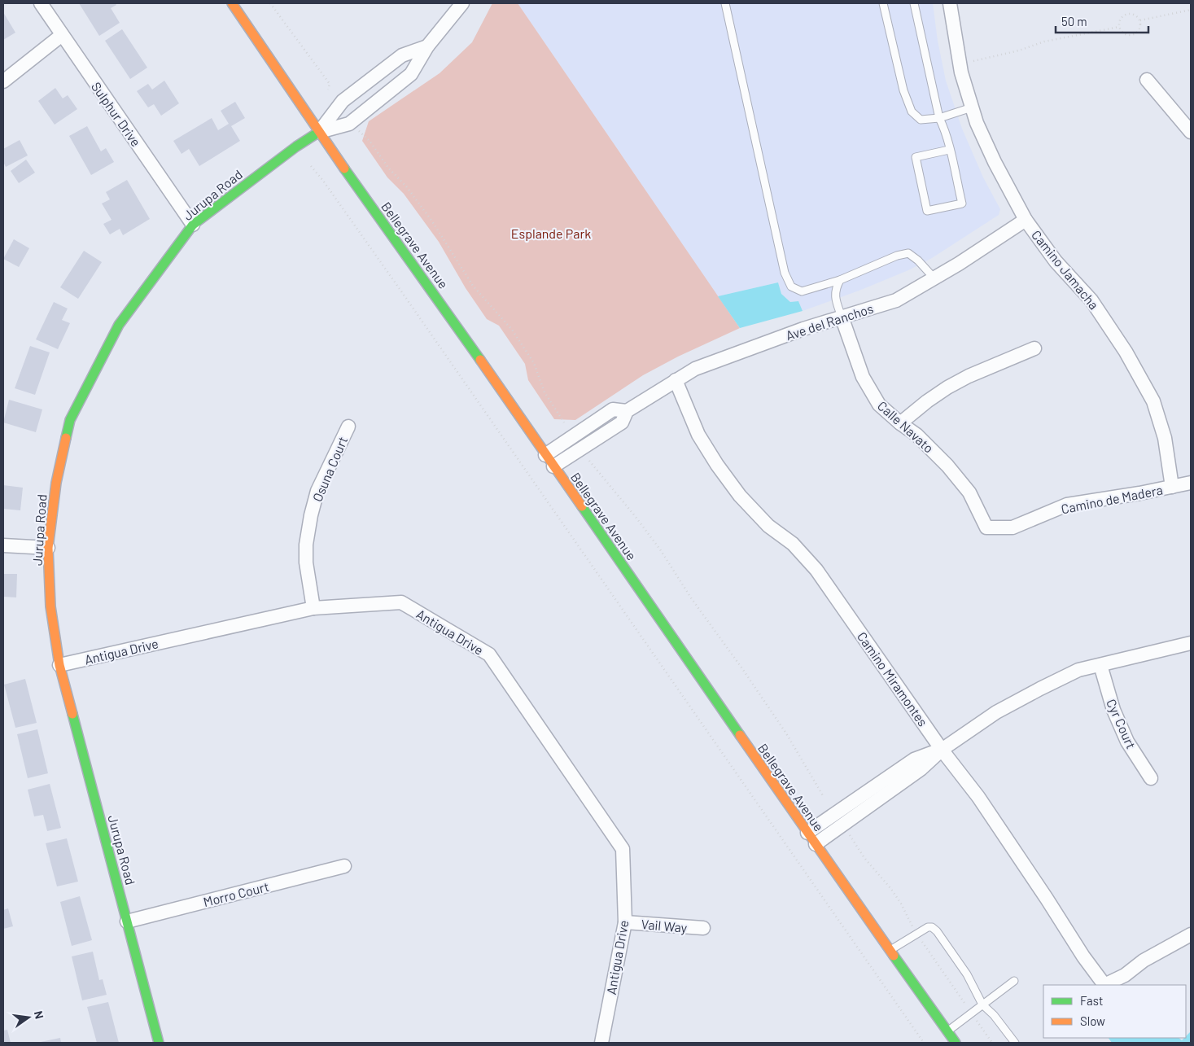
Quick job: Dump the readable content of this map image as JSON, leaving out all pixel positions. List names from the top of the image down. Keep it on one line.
{"streets":{"main road":["Jurupa Road","Bellegrave Avenue"],"street":["Sulphur Drive","Camino Jamacha","Ave del Ranchos","Calle Navato","Osuna Court","Camino de Madera","Antigua Drive","Camino Miramontes","Cyr Court","Morro Court","Vail Way"]},"crossings":[["Sulphur Drive","Jurupa Road"],["Jurupa Road","Bellegrave Avenue"],["Jurupa Road","Antigua Drive"],["Jurupa Road","Morro Court"],["Bellegrave Avenue","Ave del Ranchos"],["Camino Jamacha","Ave del Ranchos"],["Camino Jamacha","Camino de Madera"],["Ave del Ranchos","Calle Navato"],["Ave del Ranchos","Camino Miramontes"],["Calle Navato","Camino de Madera"],["Osuna Court","Antigua Drive"],["Antigua Drive","Vail Way"]],"parks":["Esplande Park"],"legend":["Fast","Slow"],"scale_bar":"50 m","north":"right"}
